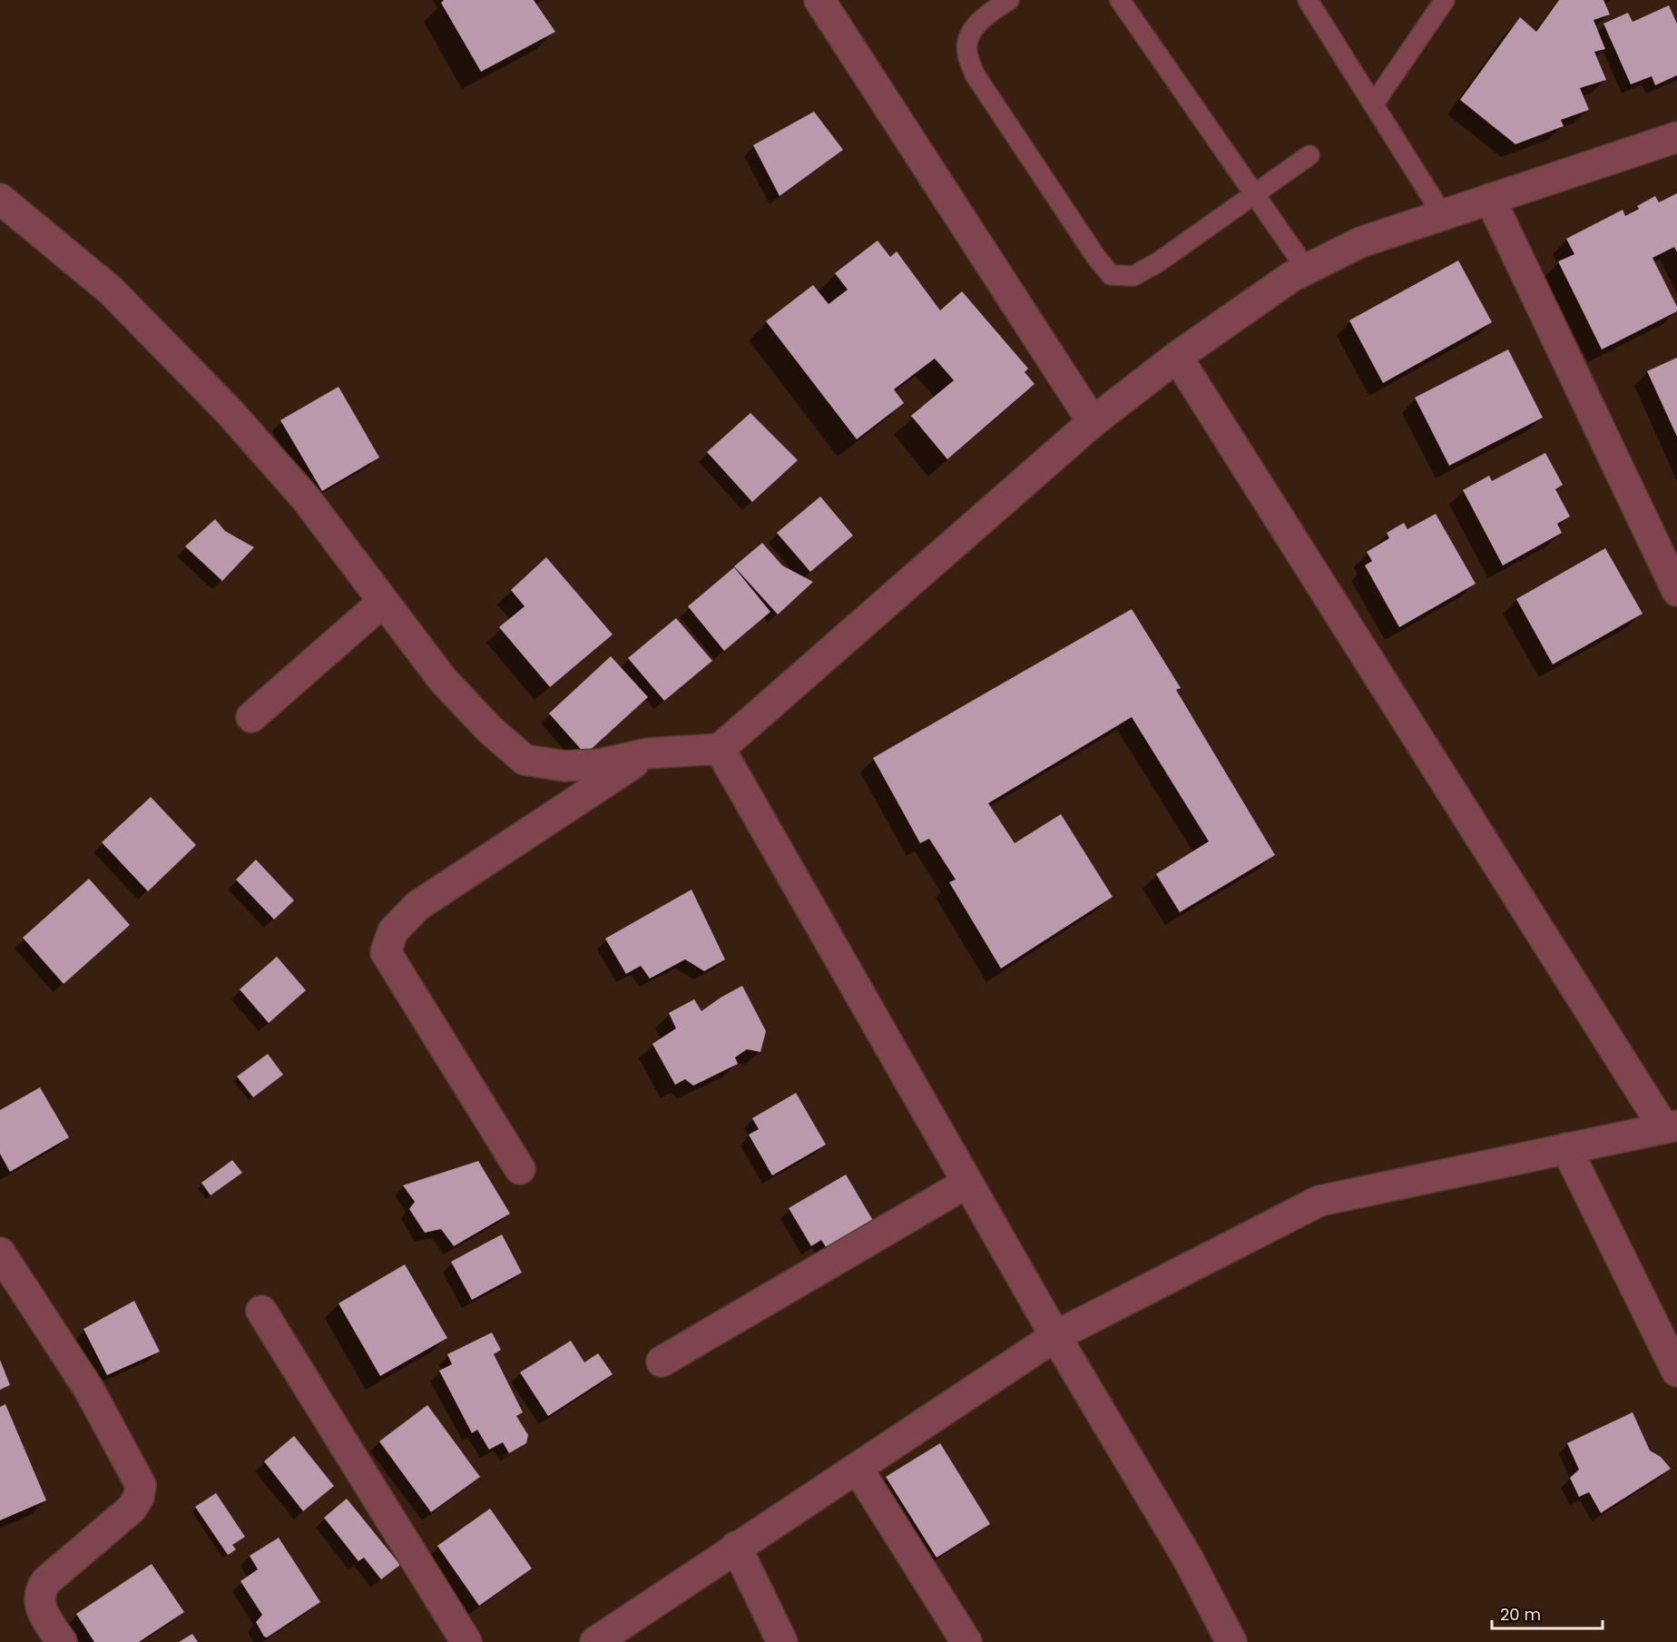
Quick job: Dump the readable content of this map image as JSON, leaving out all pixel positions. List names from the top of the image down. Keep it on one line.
{"scale_bar":"20 m"}
